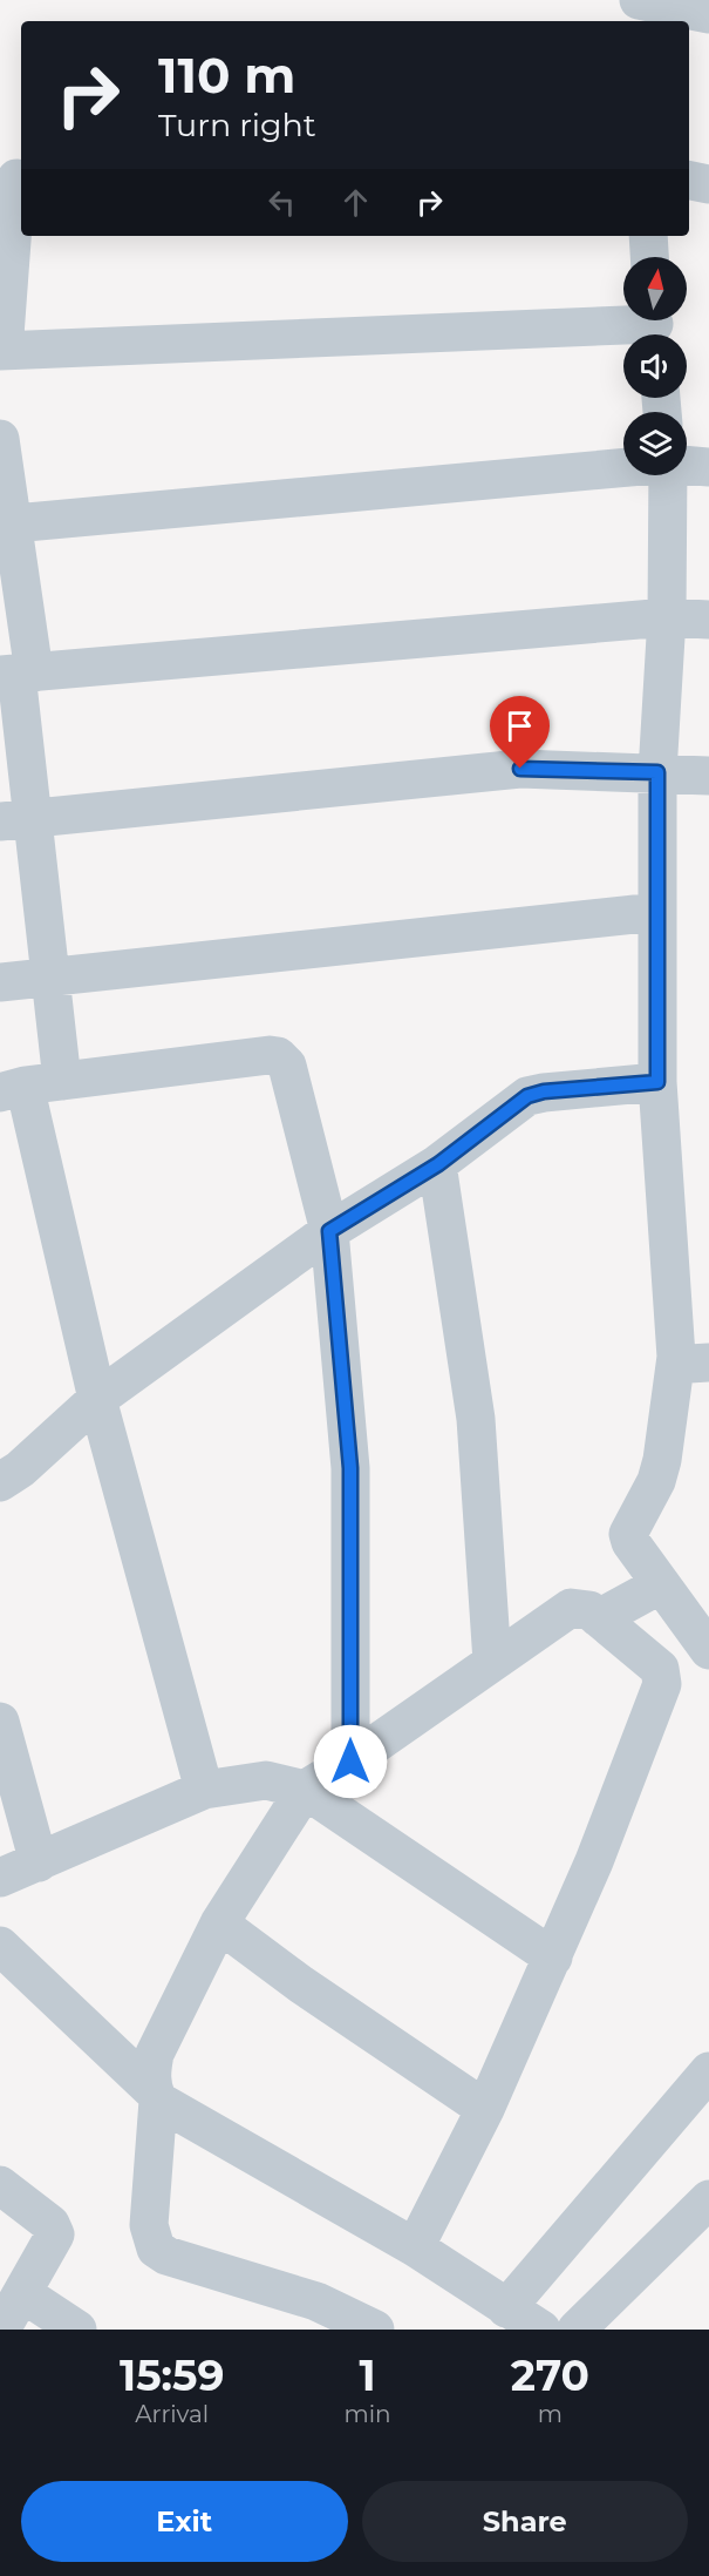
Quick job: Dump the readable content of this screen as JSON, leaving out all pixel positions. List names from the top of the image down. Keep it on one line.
{"north":"top","page":{"turn":["110 m","Turn right"],"eta":["15:59","Arrival","1","min","270","m"],"buttons":["Exit","Share"]}}
